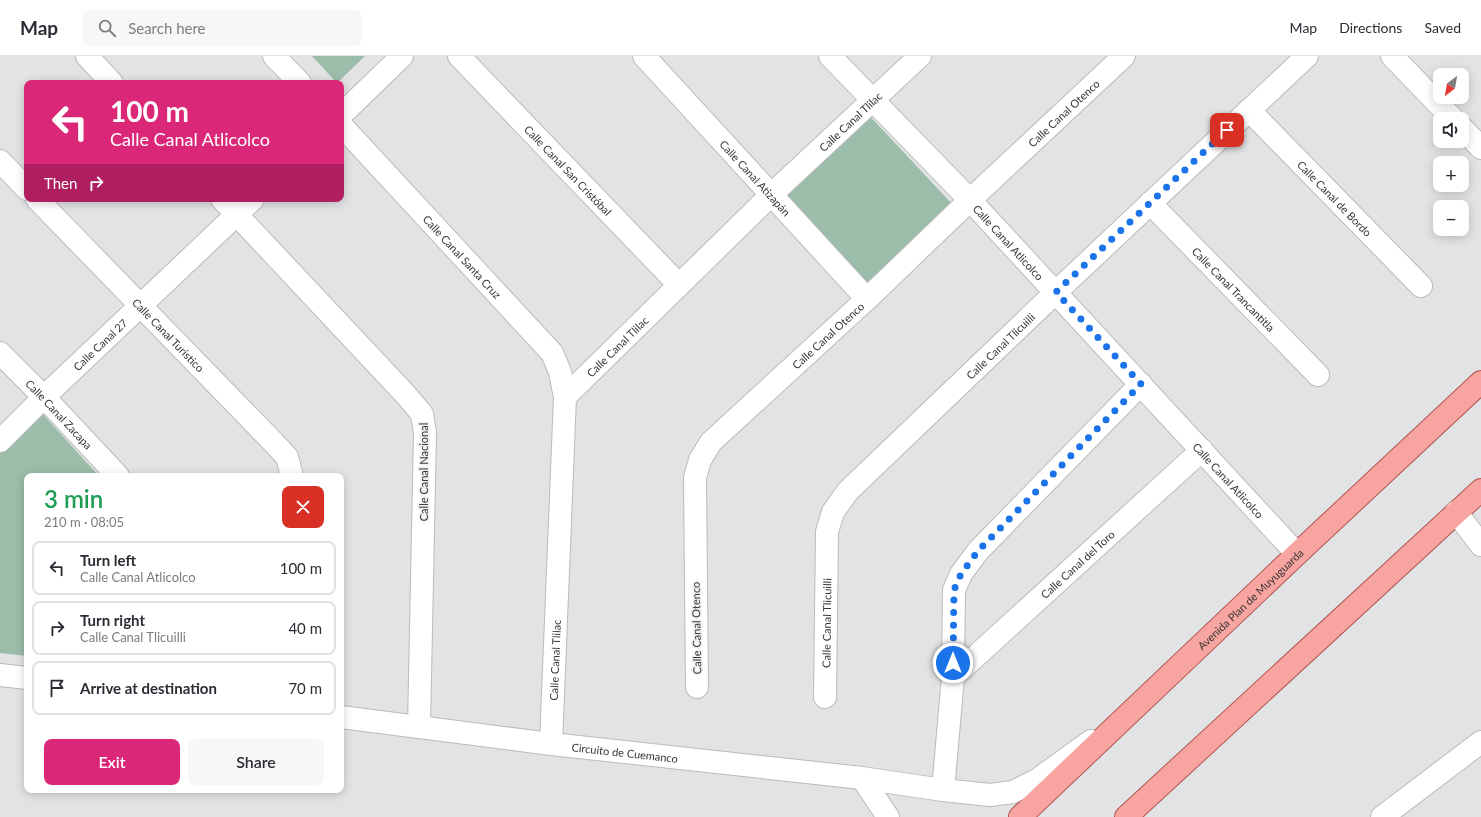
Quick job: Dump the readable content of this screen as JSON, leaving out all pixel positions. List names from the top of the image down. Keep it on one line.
{"streets":{"main road":["Avenida Plan de Muyuguarda"],"street":["Calle Canal Otenco","Calle Canal Tlilac","Calle Canal San Cristóbal","Calle Canal Atizapán","Calle Canal de Bordo","Calle Canal Atlicolco","Calle Canal Santa Cruz","Calle Canal Trancantitla","Calle Canal Turístico","Calle Canal 27","Calle Canal Tlicuilli","Calle Canal Zacapa","Calle Canal Nacional","Calle Canal del Toro","Circuito de Cuemanco"]},"crossings":[["Calle Canal Otenco","Calle Canal Atizapán"],["Calle Canal Otenco","Calle Canal Atlicolco"],["Calle Canal Tlilac","Calle Canal San Cristóbal"],["Calle Canal Tlilac","Calle Canal Atizapán"],["Calle Canal Tlilac","Calle Canal Atlicolco"],["Calle Canal Tlilac","Calle Canal Santa Cruz"],["Calle Canal Tlilac","Circuito de Cuemanco"],["Calle Canal de Bordo","Calle Canal Tlicuilli"],["Calle Canal Atlicolco","Calle Canal Tlicuilli"],["Calle Canal Atlicolco","Calle Canal del Toro"],["Calle Canal Atlicolco","Avenida Plan de Muyuguarda"],["Calle Canal Trancantitla","Calle Canal Tlicuilli"],["Calle Canal Turístico","Calle Canal 27"],["Calle Canal 27","Calle Canal Zacapa"],["Calle Canal 27","Calle Canal Nacional"],["Calle Canal Nacional","Circuito de Cuemanco"],["Avenida Plan de Muyuguarda","Circuito de Cuemanco"]],"north":"bottom left","page":{"header":"Map","search":"Search here","nav":["Map","Directions","Saved"],"map_buttons":["+","−"],"turn":["100 m","Calle Canal Atlicolco"],"then":"Then","heading":["3 min","210 m · 08:05"],"list":[{"name":"Turn left","note":"Calle Canal Atlicolco","value":"100 m"},{"name":"Turn right","note":"Calle Canal Tlicuilli","value":"40 m"},{"name":"Arrive at destination","value":"70 m"}],"buttons":["Exit","Share"]}}
